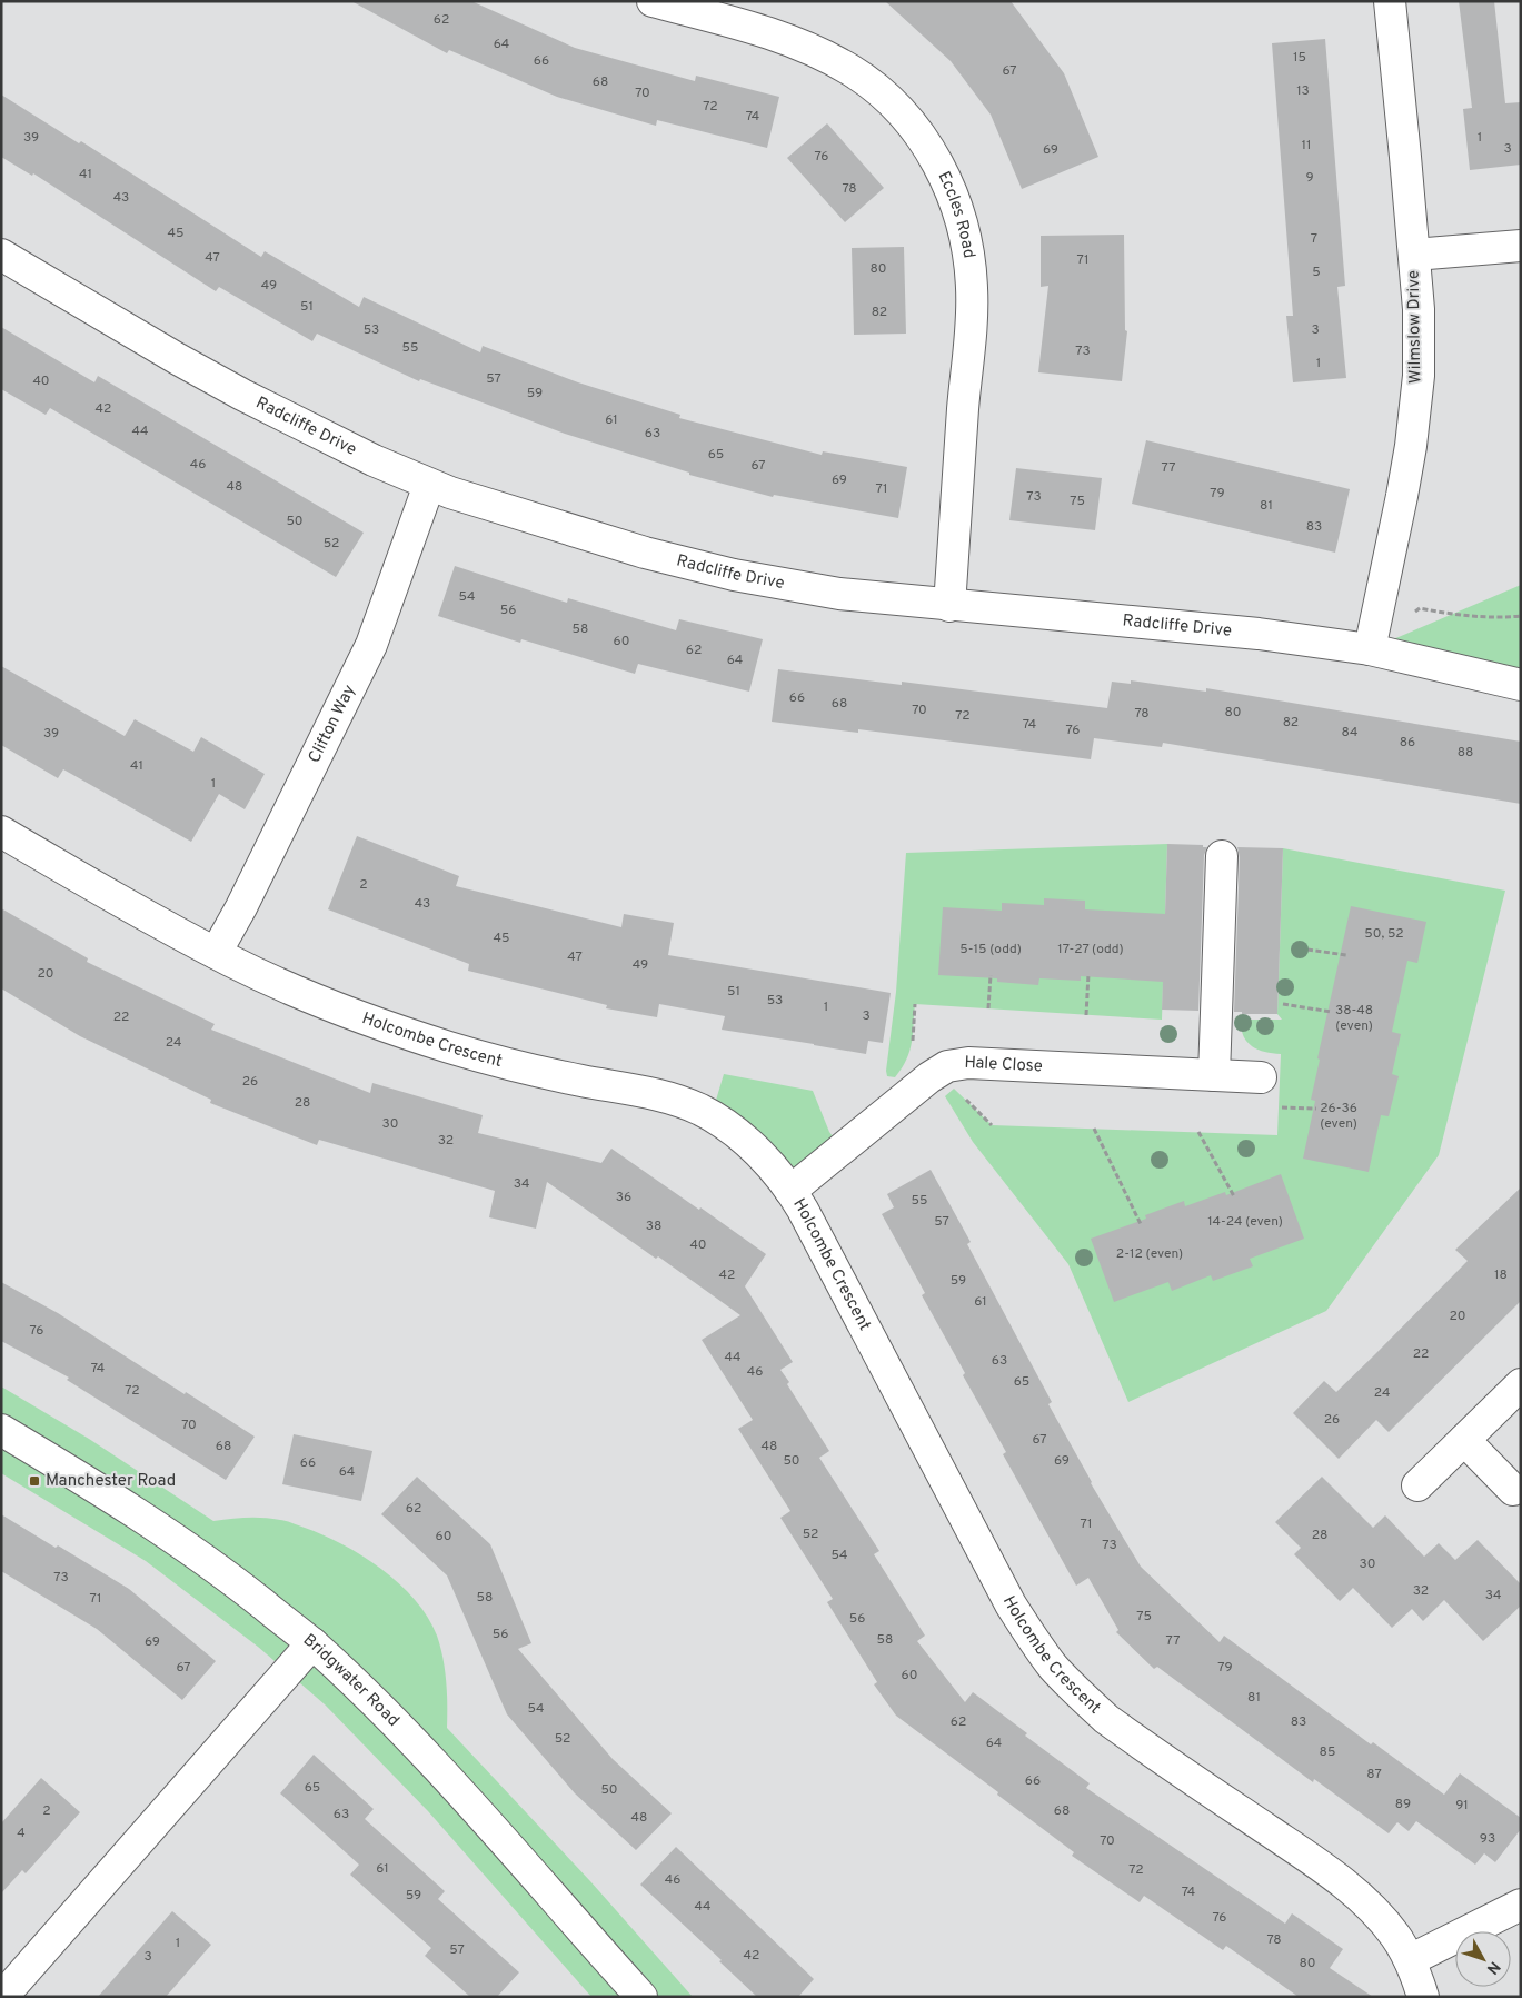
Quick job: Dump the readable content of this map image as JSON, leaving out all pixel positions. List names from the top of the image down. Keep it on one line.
{"streets":{"street":["Eccles Road","Wilmslow Drive","Radcliffe Drive","Clifton Way","Holcombe Crescent","Hale Close","Bridgwater Road"]},"crossings":[["Eccles Road","Radcliffe Drive"],["Wilmslow Drive","Radcliffe Drive"],["Radcliffe Drive","Clifton Way"],["Clifton Way","Holcombe Crescent"],["Holcombe Crescent","Hale Close"]],"places":{"transit":["Manchester Road"]},"house_numbers":["62","64","15","66","67","68","13","70","72","74","39","1","11","3","69","76","41","9","78","43","45","7","47","71","80","5","49","51","82","53","3","55","73","1","57","40","59","42","61","44","63","65","46","67","77","69","48","71","79","73","75","81","50","83","52","54","56","58","60","62","64","66","68","70","80","78","72","82","74","76","84","39","86","88","41","1","2","43","50, 52","45","5-15 (odd)","17-27 (odd)","47","49","20","51","53","1","38-48 (even)","3","22","24","26","28","26-36 (even)","30","32","34","36","55","57","14-24 (even)","38","40","2-12 (even)","42","18","59","61","20","76","22","44","63","74","46","65","72","24","26","70","67","68","48","50","69","66","64","62","71","52","28","60","73","54","30","73","32","34","58","71","75","56","56","58","77","69","67","79","60","81","54","62","83","52","64","85","87","66","65","50","89","91","2","68","63","48","4","93","70","61","72","46","74","59","44","76","78","1","57","42","3","80"],"north":"bottom right"}
